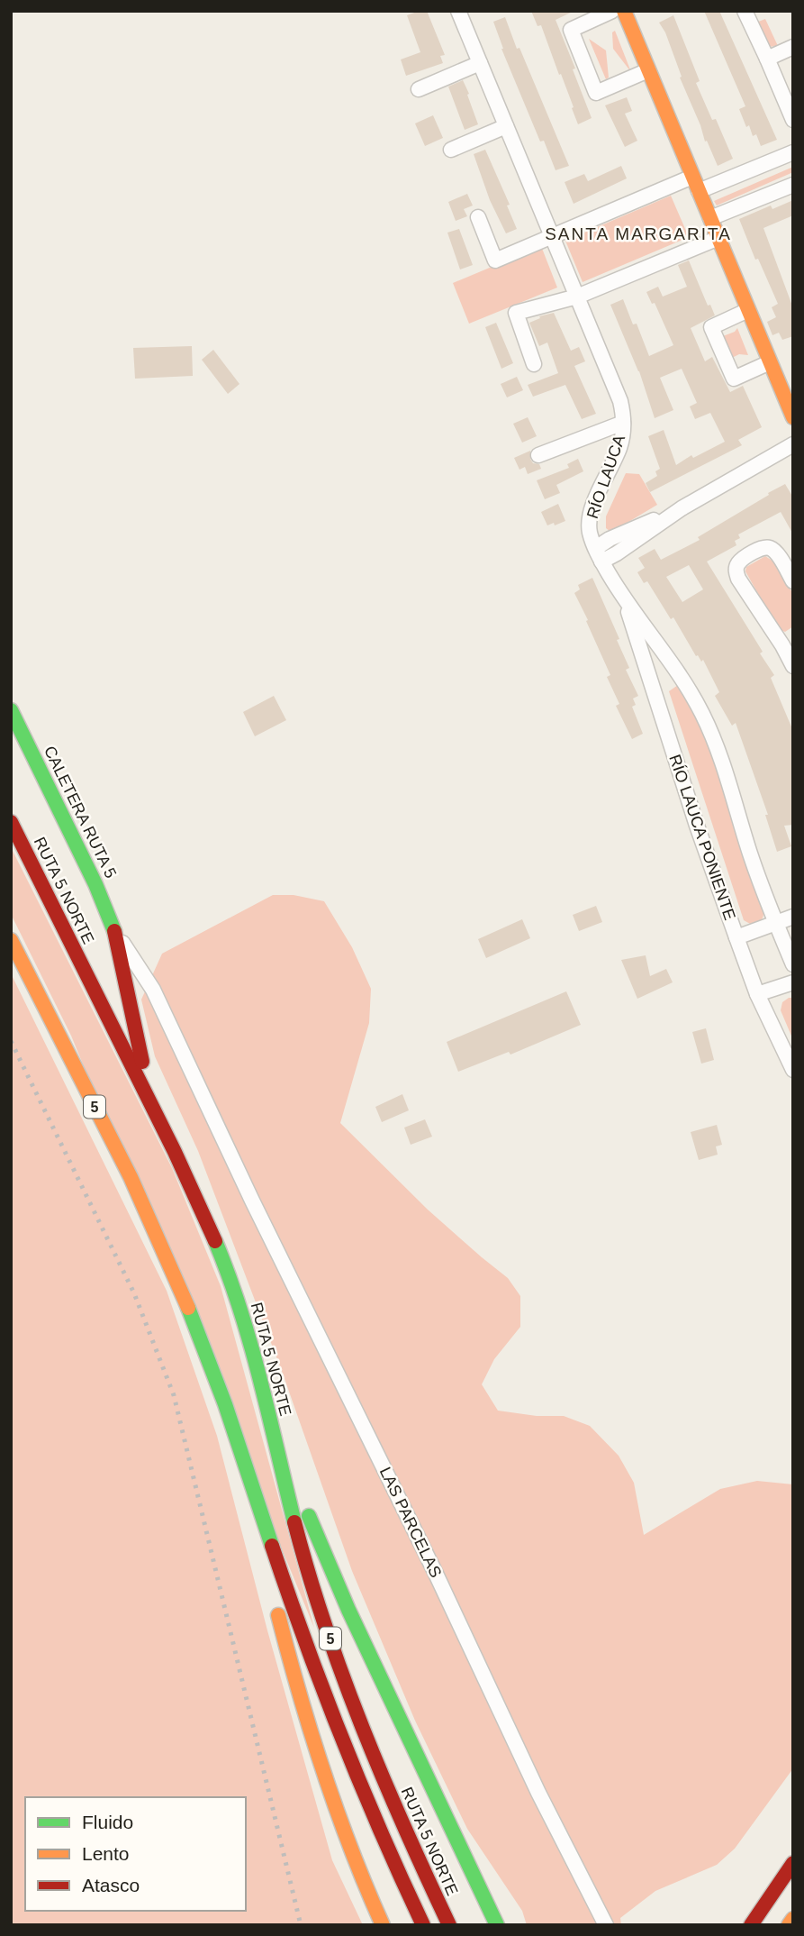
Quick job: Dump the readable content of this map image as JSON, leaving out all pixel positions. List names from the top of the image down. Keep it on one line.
{"streets":{"main road":["CALETERA RUTA 5","RUTA 5 NORTE","5"],"street":["RÍO LAUCA","RÍO LAUCA PONIENTE","LAS PARCELAS"]},"crossings":[["RÍO LAUCA","RÍO LAUCA PONIENTE"],["CALETERA RUTA 5","RUTA 5 NORTE"],["CALETERA RUTA 5","LAS PARCELAS"]],"districts":["SANTA MARGARITA"],"legend":["Fluido","Lento","Atasco"]}
